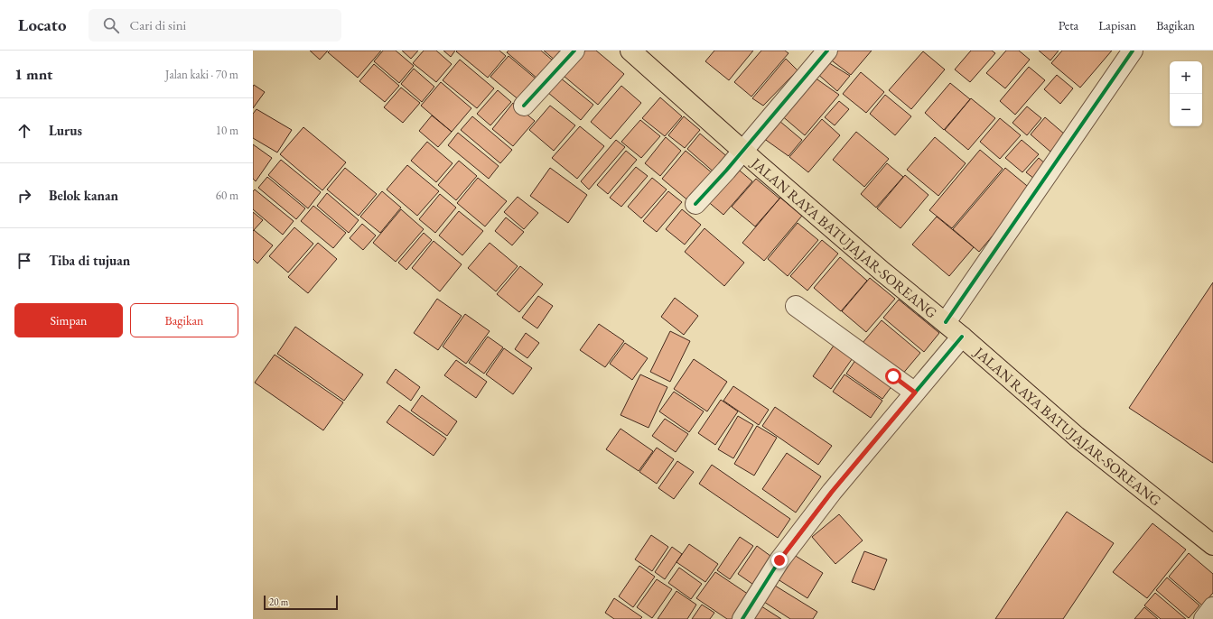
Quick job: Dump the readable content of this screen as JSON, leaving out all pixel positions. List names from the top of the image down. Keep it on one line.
{"streets":{"highway":["JALAN RAYA BATUJAJAR-SOREANG"]},"scale_bar":"20 m","page":{"header":"Locato","search":"Cari di sini","nav":["Peta","Lapisan","Bagikan"],"heading":["1 mnt","Jalan kaki · 70 m"],"map_buttons":["+","−"],"list":[["Lurus","10 m"],["Belok kanan","60 m"],"Tiba di tujuan"],"buttons":["Simpan","Bagikan"],"scale":"20 m"}}
